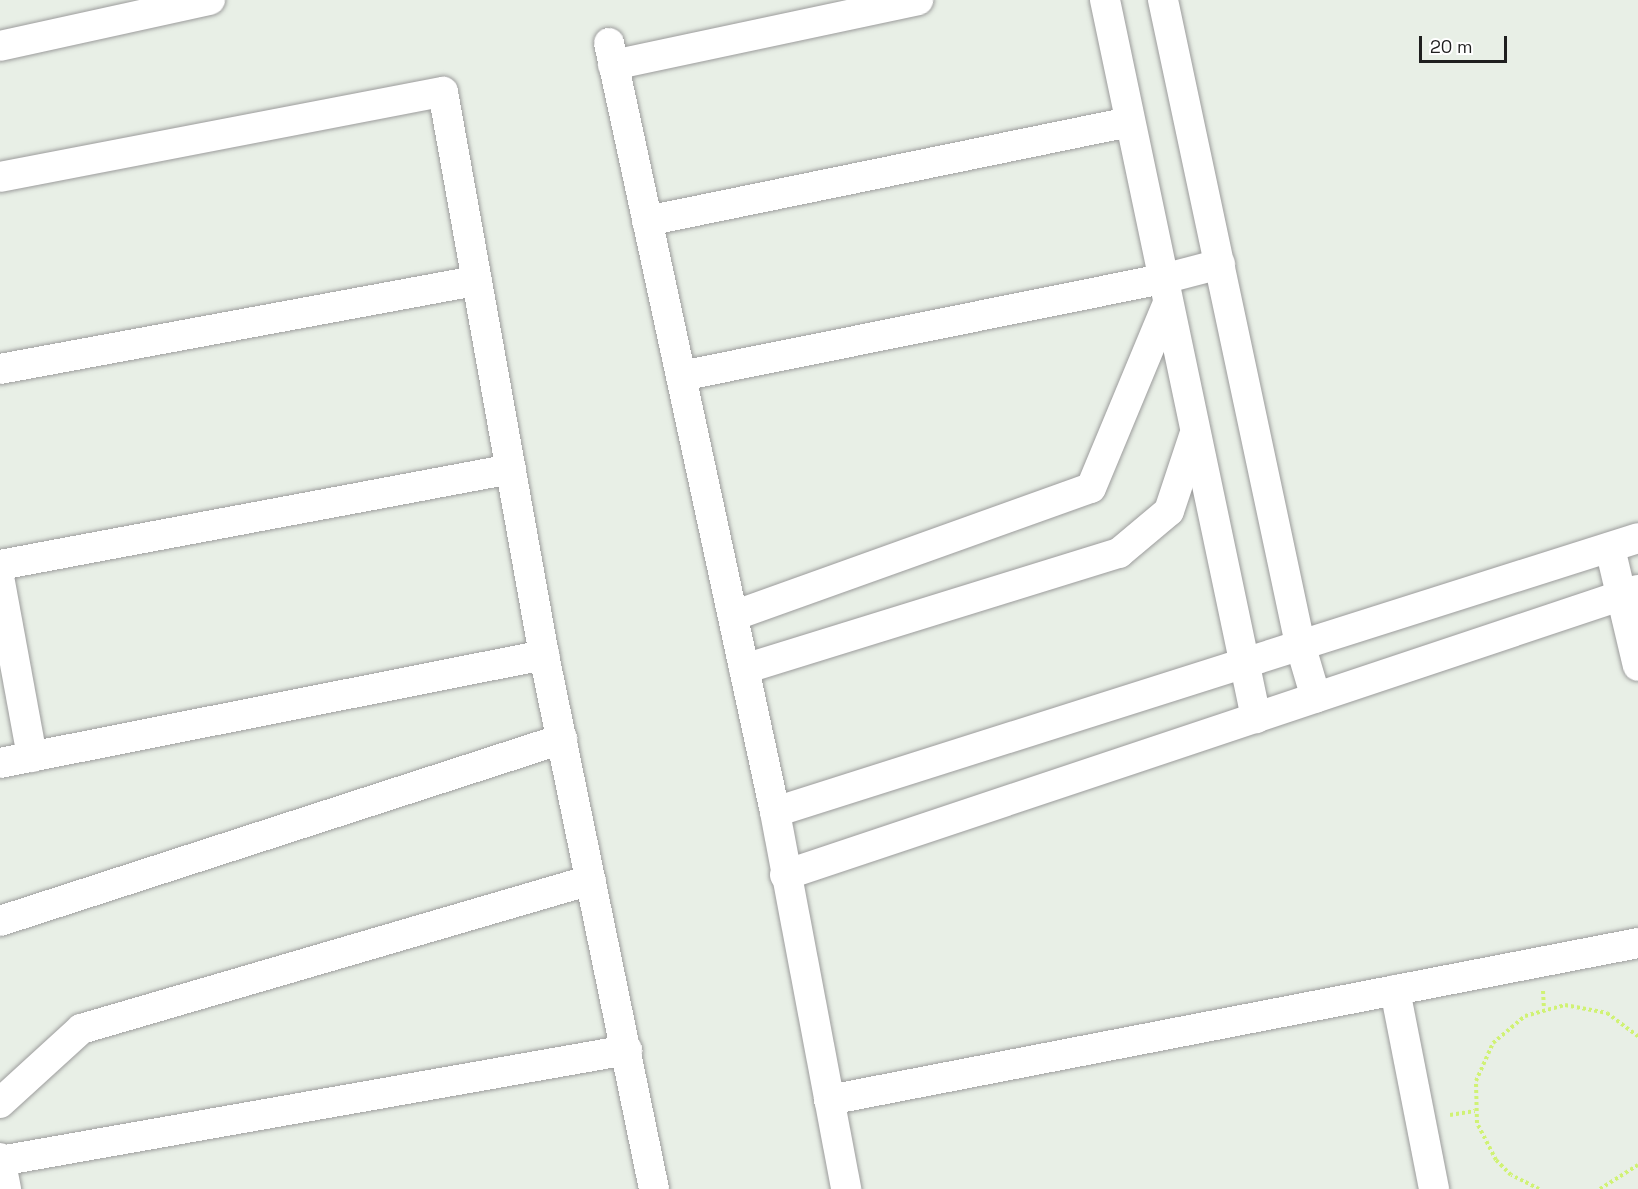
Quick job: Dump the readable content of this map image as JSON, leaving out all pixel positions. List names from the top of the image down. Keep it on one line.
{"scale_bar":"20 m"}
